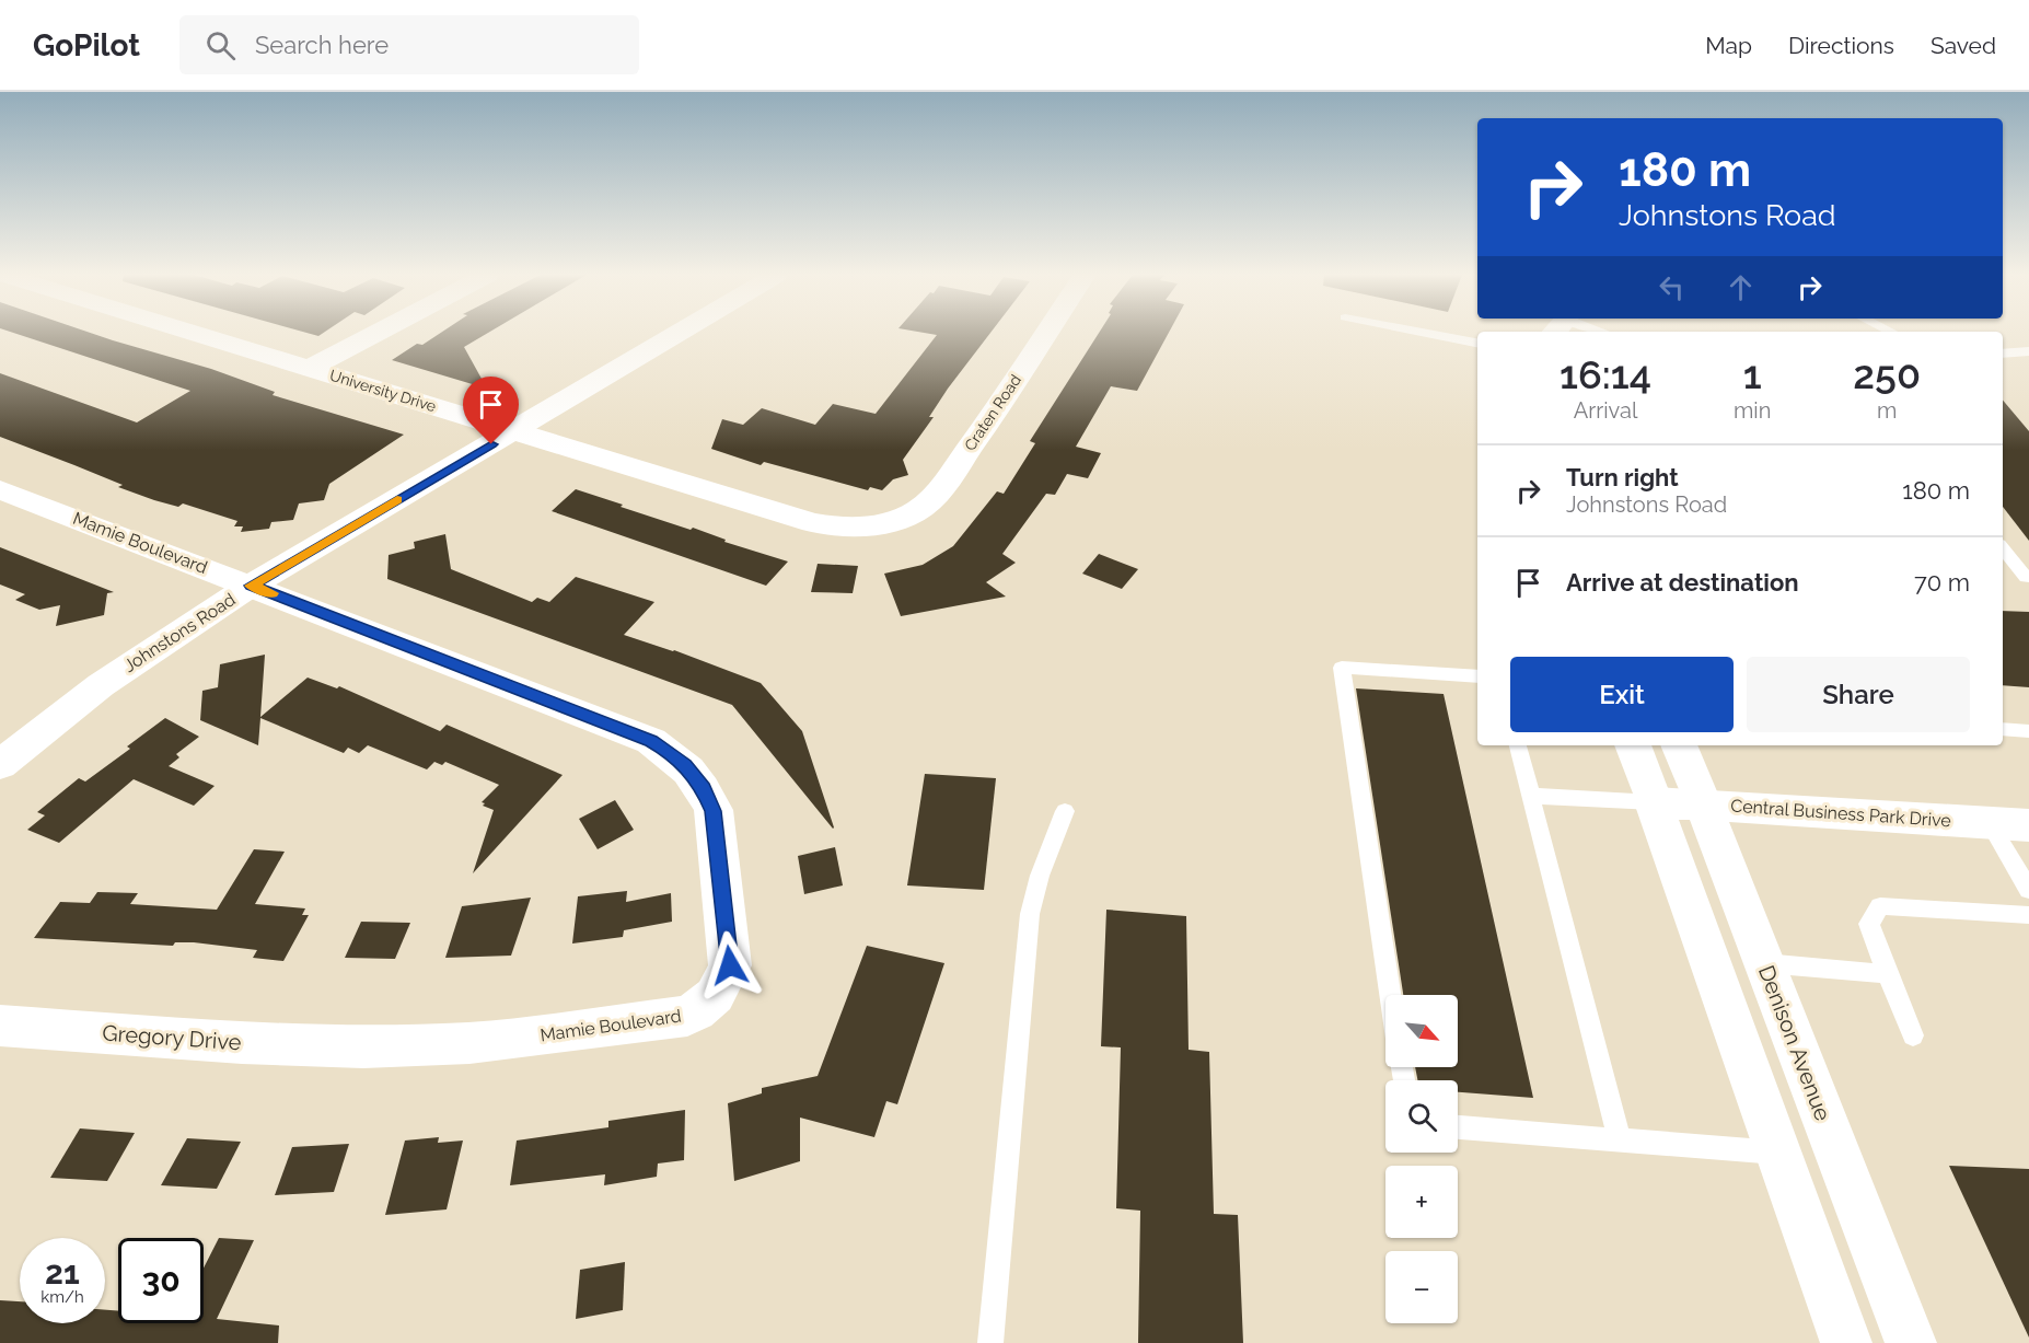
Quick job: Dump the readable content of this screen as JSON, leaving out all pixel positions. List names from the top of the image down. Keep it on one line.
{"streets":{"street":["University Drive","Craten Road","Mamie Boulevard","Johnstons Road","Central Business Park Drive","Gregory Drive","Denison Avenue"]},"crossings":[["University Drive","Craten Road"],["University Drive","Johnstons Road"],["Mamie Boulevard","Johnstons Road"],["Mamie Boulevard","Gregory Drive"],["Central Business Park Drive","Denison Avenue"]],"north":"bottom right","page":{"header":"GoPilot","search":"Search here","nav":["Map","Directions","Saved"],"turn":["180 m","Johnstons Road"],"eta":["16:14","Arrival","1","min","250","m"],"list":[{"name":"Turn right","note":"Johnstons Road","value":"180 m"},{"name":"Arrive at destination","value":"70 m"}],"buttons":["Exit","Share"],"map_buttons":["+","−"],"speed":"21 km/h","limit":"30"}}
